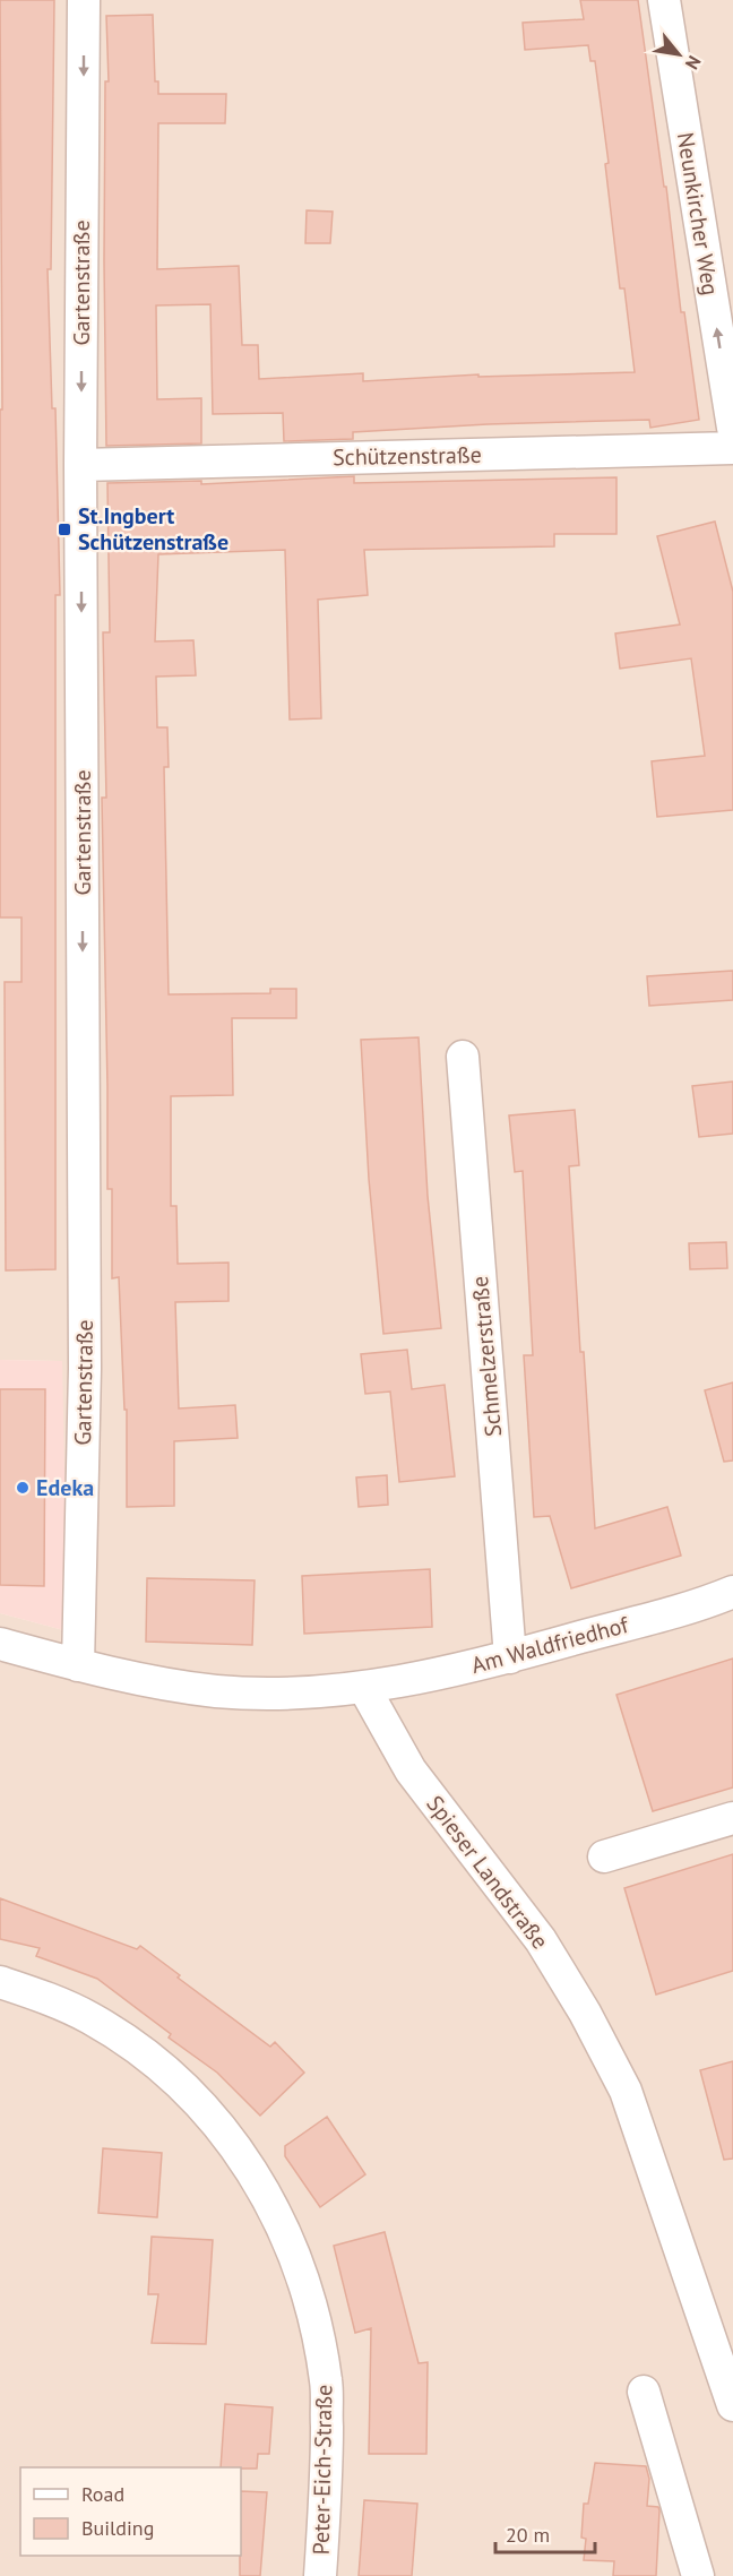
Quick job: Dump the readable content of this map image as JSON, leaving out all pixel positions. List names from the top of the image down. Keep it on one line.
{"streets":{"street":["Neunkircher Weg","Gartenstraße","Schützenstraße","Schmelzerstraße","Am Waldfriedhof","Spieser Landstraße","Peter-Eich-Straße"]},"crossings":[["Gartenstraße","Schützenstraße"],["Schmelzerstraße","Am Waldfriedhof"],["Am Waldfriedhof","Spieser Landstraße"]],"one_way":["Neunkircher Weg","Gartenstraße"],"places":{"transit":["St.Ingbert Schützenstraße"],"other":["Edeka"]},"legend":["Road","Building"],"scale_bar":"20 m","north":"bottom right"}
